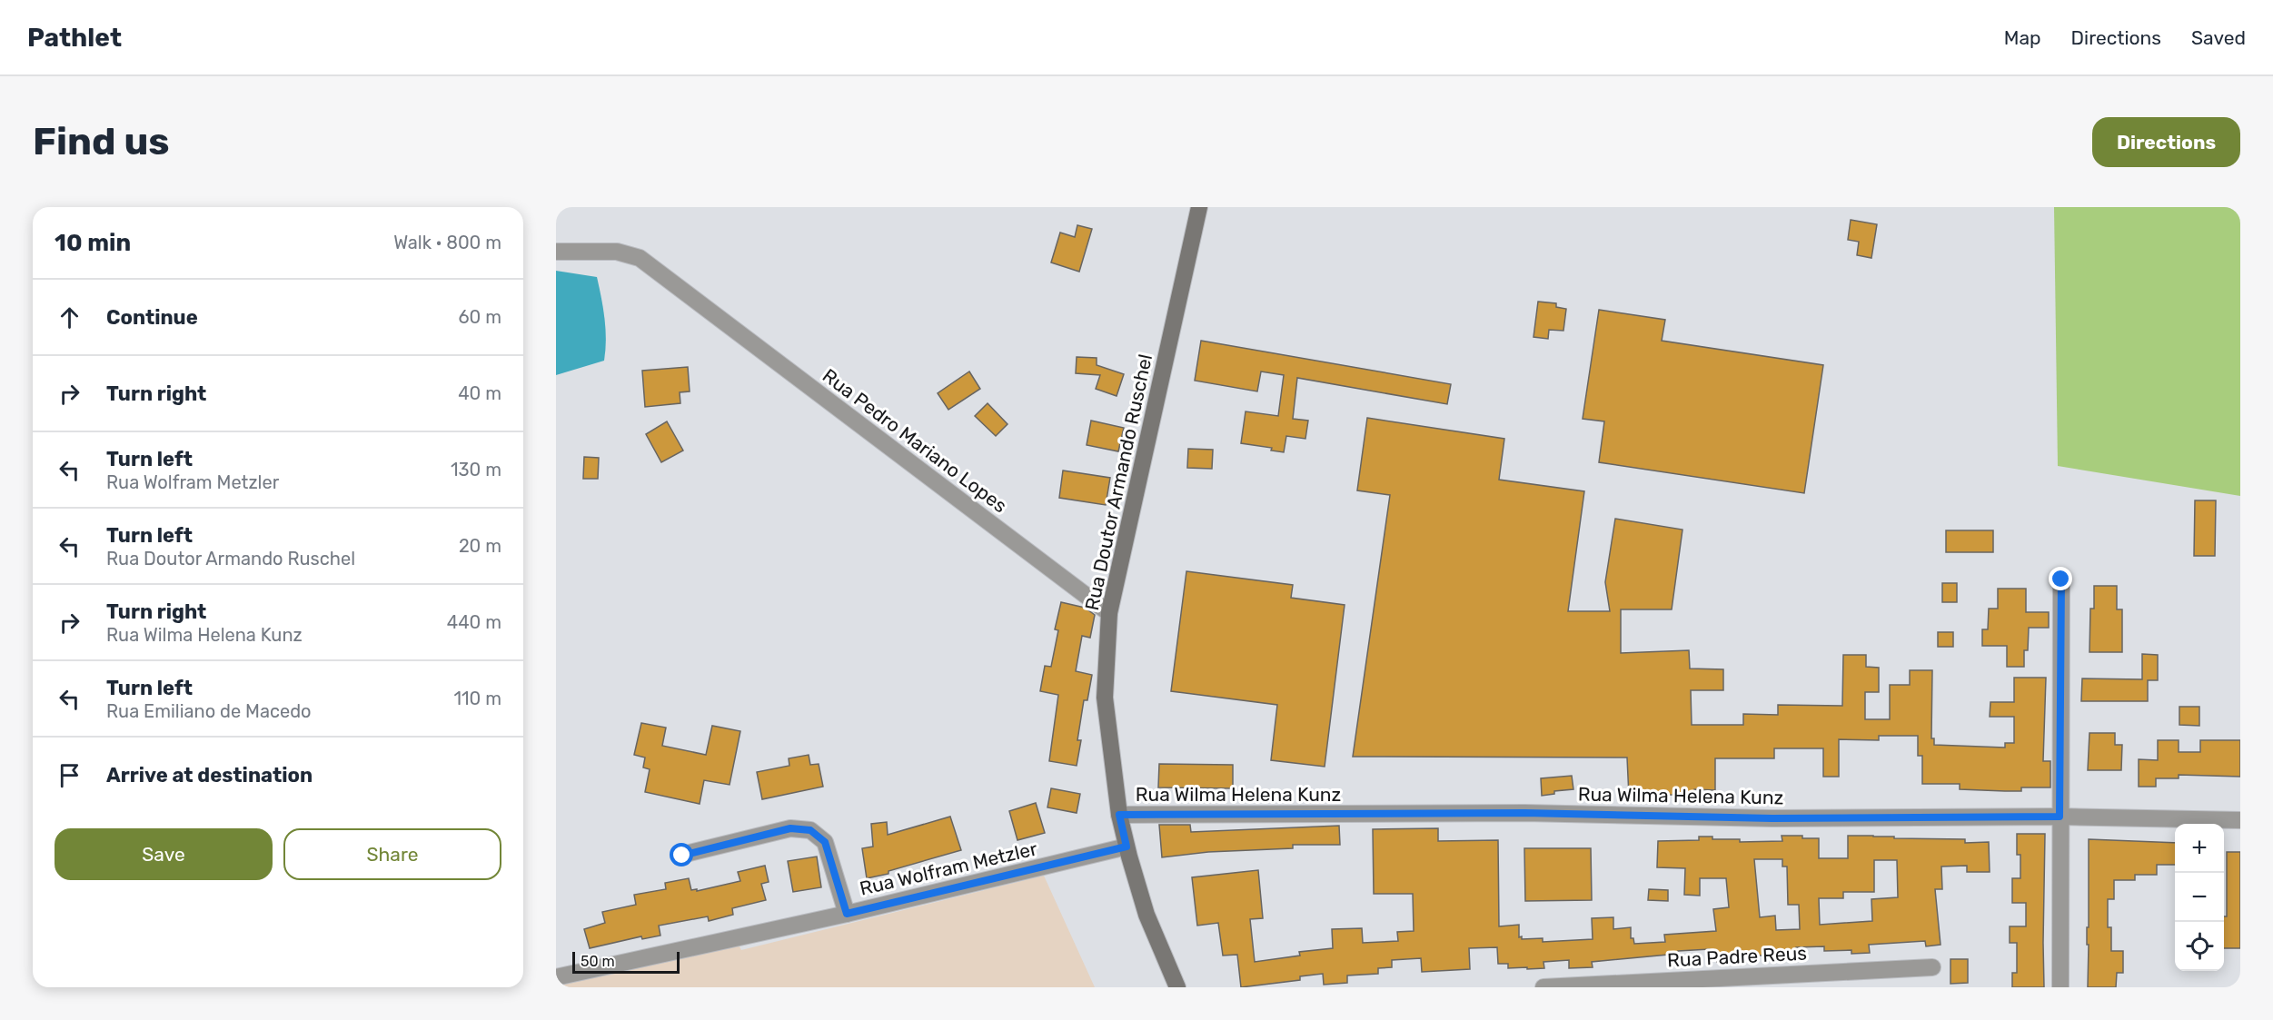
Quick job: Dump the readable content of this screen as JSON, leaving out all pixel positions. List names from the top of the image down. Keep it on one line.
{"streets":{"main road":["Rua Doutor Armando Ruschel"],"street":["Rua Pedro Mariano Lopes","Rua Wilma Helena Kunz","Rua Wolfram Metzler","Rua Padre Reus"]},"crossings":[["Rua Pedro Mariano Lopes","Rua Doutor Armando Ruschel"],["Rua Doutor Armando Ruschel","Rua Wilma Helena Kunz"],["Rua Doutor Armando Ruschel","Rua Wolfram Metzler"]],"scale_bar":"50 m","page":{"header":"Pathlet","nav":["Map","Directions","Saved"],"buttons":["Directions",["Save","Share"]],"title":"Find us","heading":["10 min","Walk · 800 m"],"list":[["Continue","60 m"],["Turn right","40 m"],["Turn left","Rua Wolfram Metzler","130 m"],["Turn left","Rua Doutor Armando Ruschel","20 m"],["Turn right","Rua Wilma Helena Kunz","440 m"],["Turn left","Rua Emiliano de Macedo","110 m"],"Arrive at destination"],"map_buttons":["+","−"],"scale":"50 m"}}
